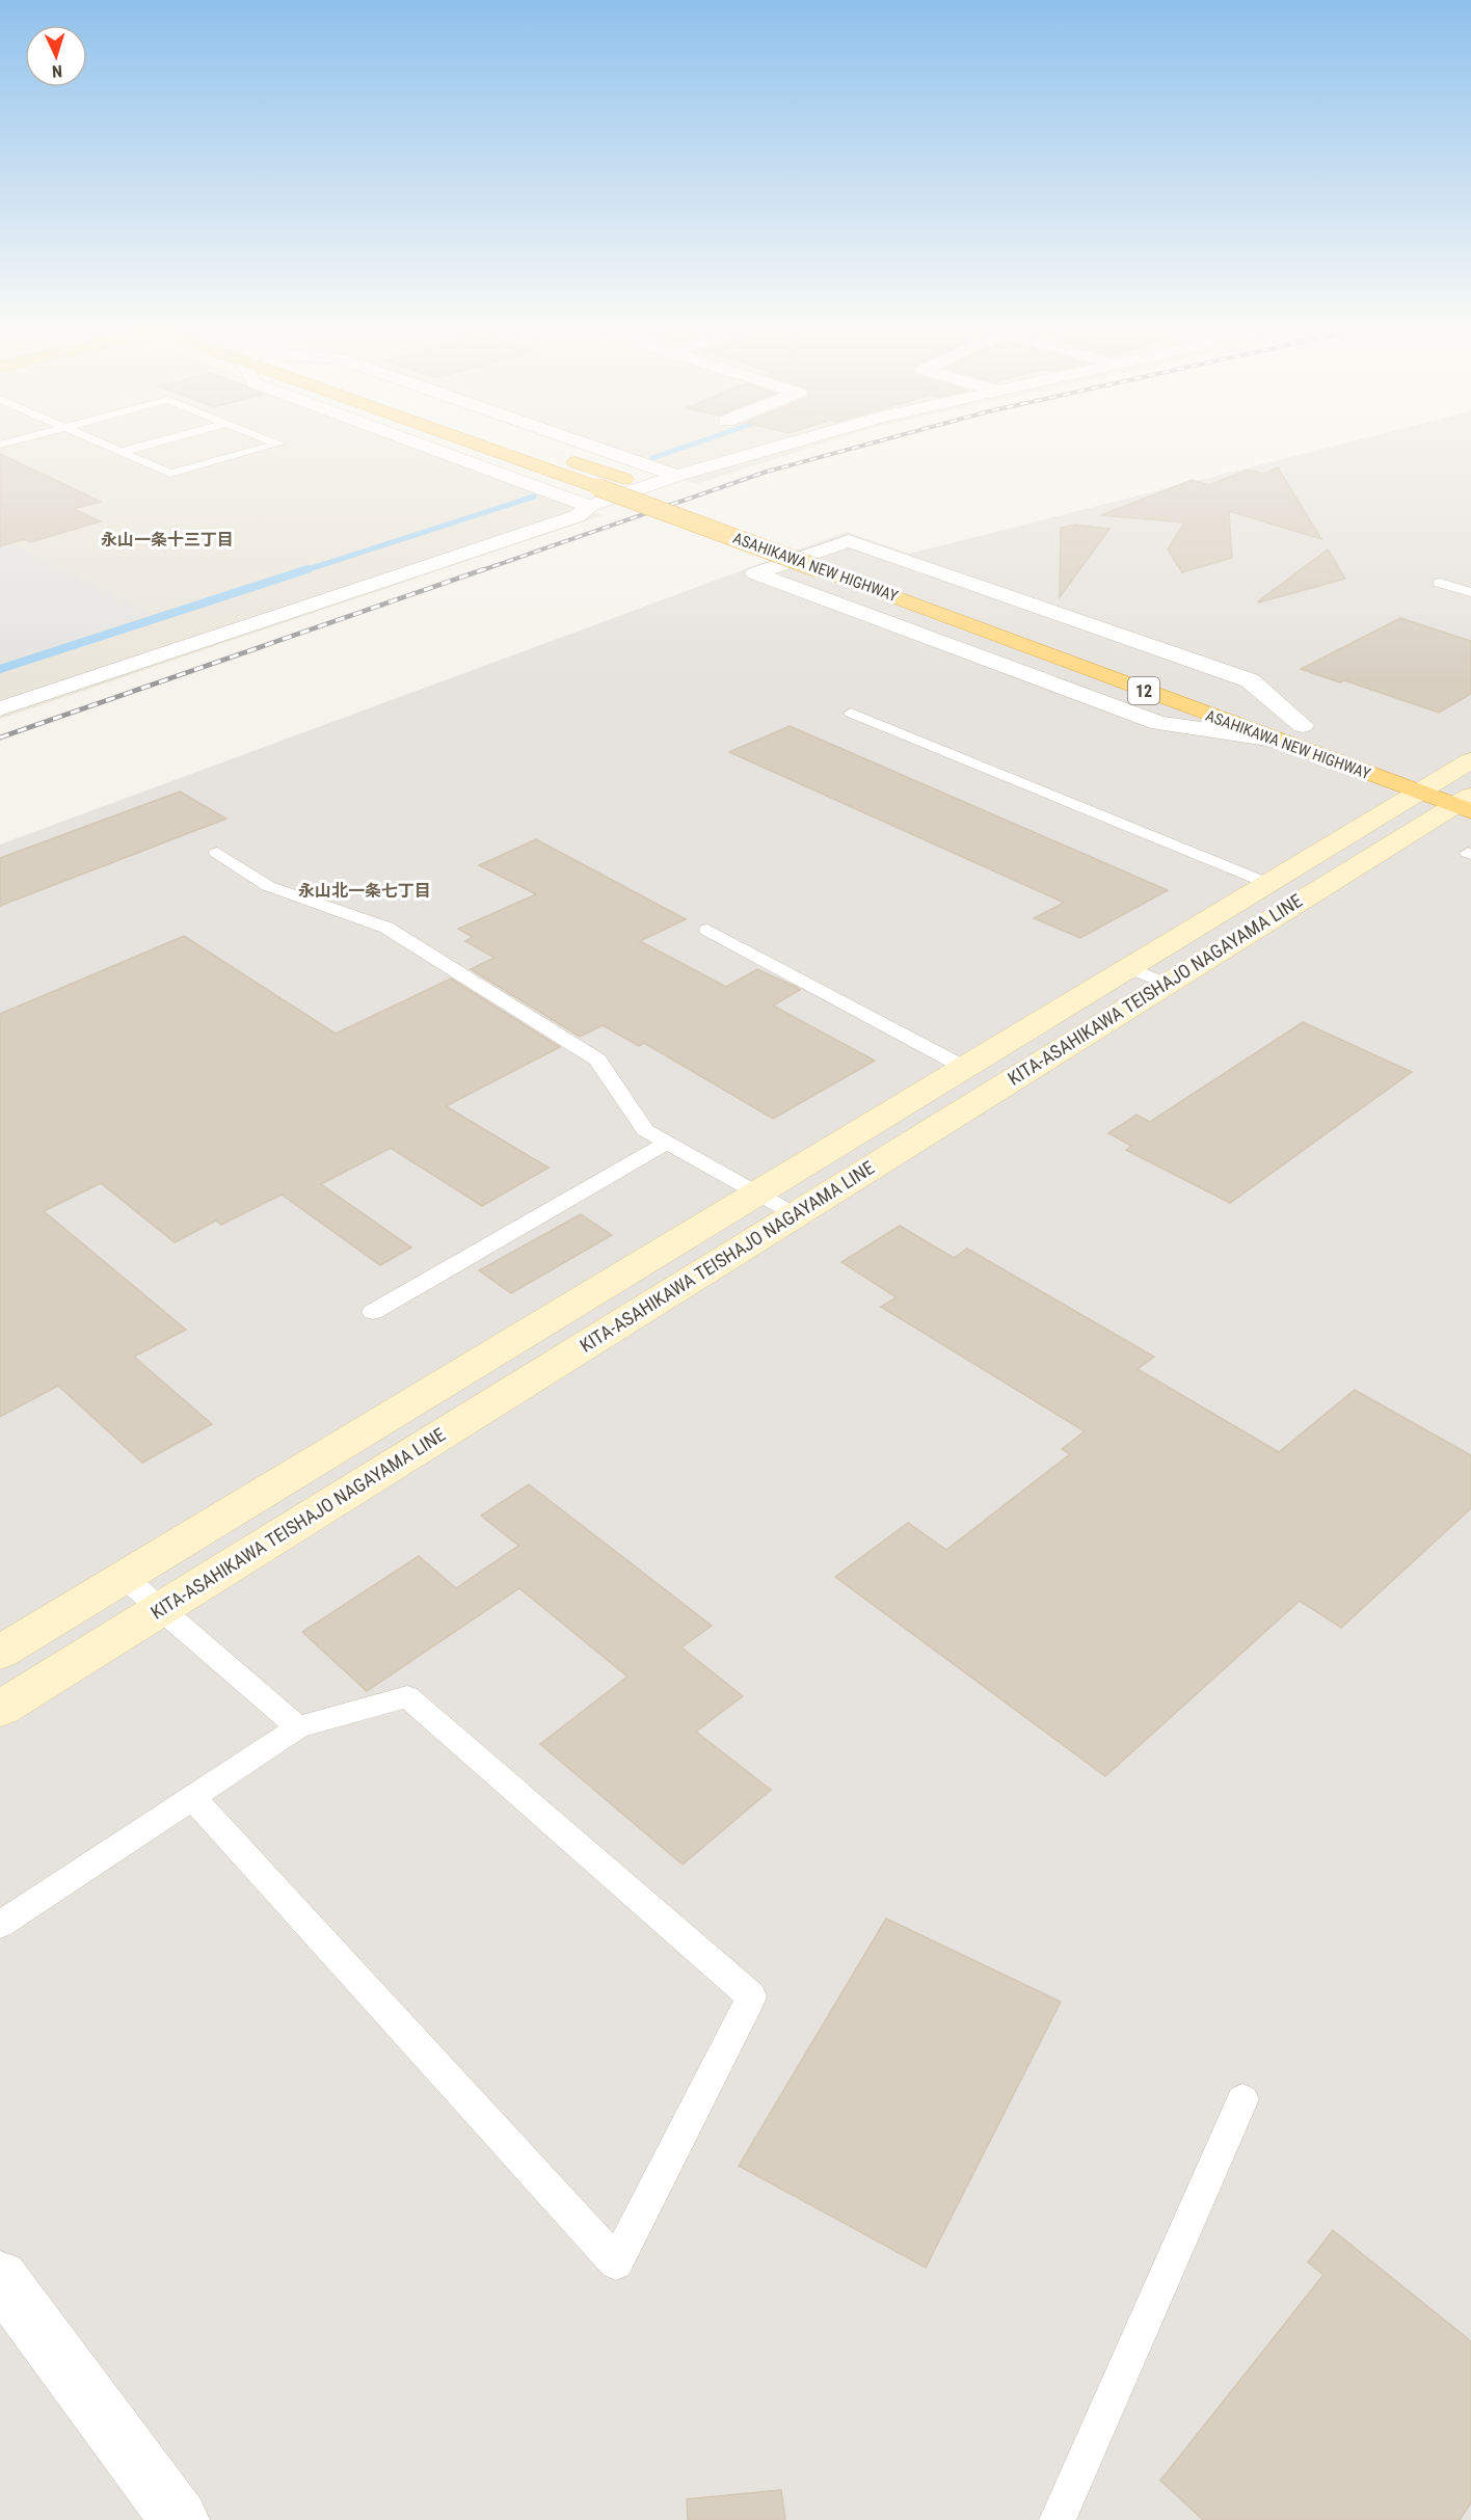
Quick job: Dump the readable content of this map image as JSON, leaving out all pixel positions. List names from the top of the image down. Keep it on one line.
{"streets":{"highway":["ASAHIKAWA NEW HIGHWAY","12"],"main road":["KITA-ASAHIKAWA TEISHAJO NAGAYAMA LINE"]},"crossings":[["ASAHIKAWA NEW HIGHWAY","KITA-ASAHIKAWA TEISHAJO NAGAYAMA LINE"]],"districts":["永山一条十三丁目","永山北一条七丁目"],"north":"bottom"}
